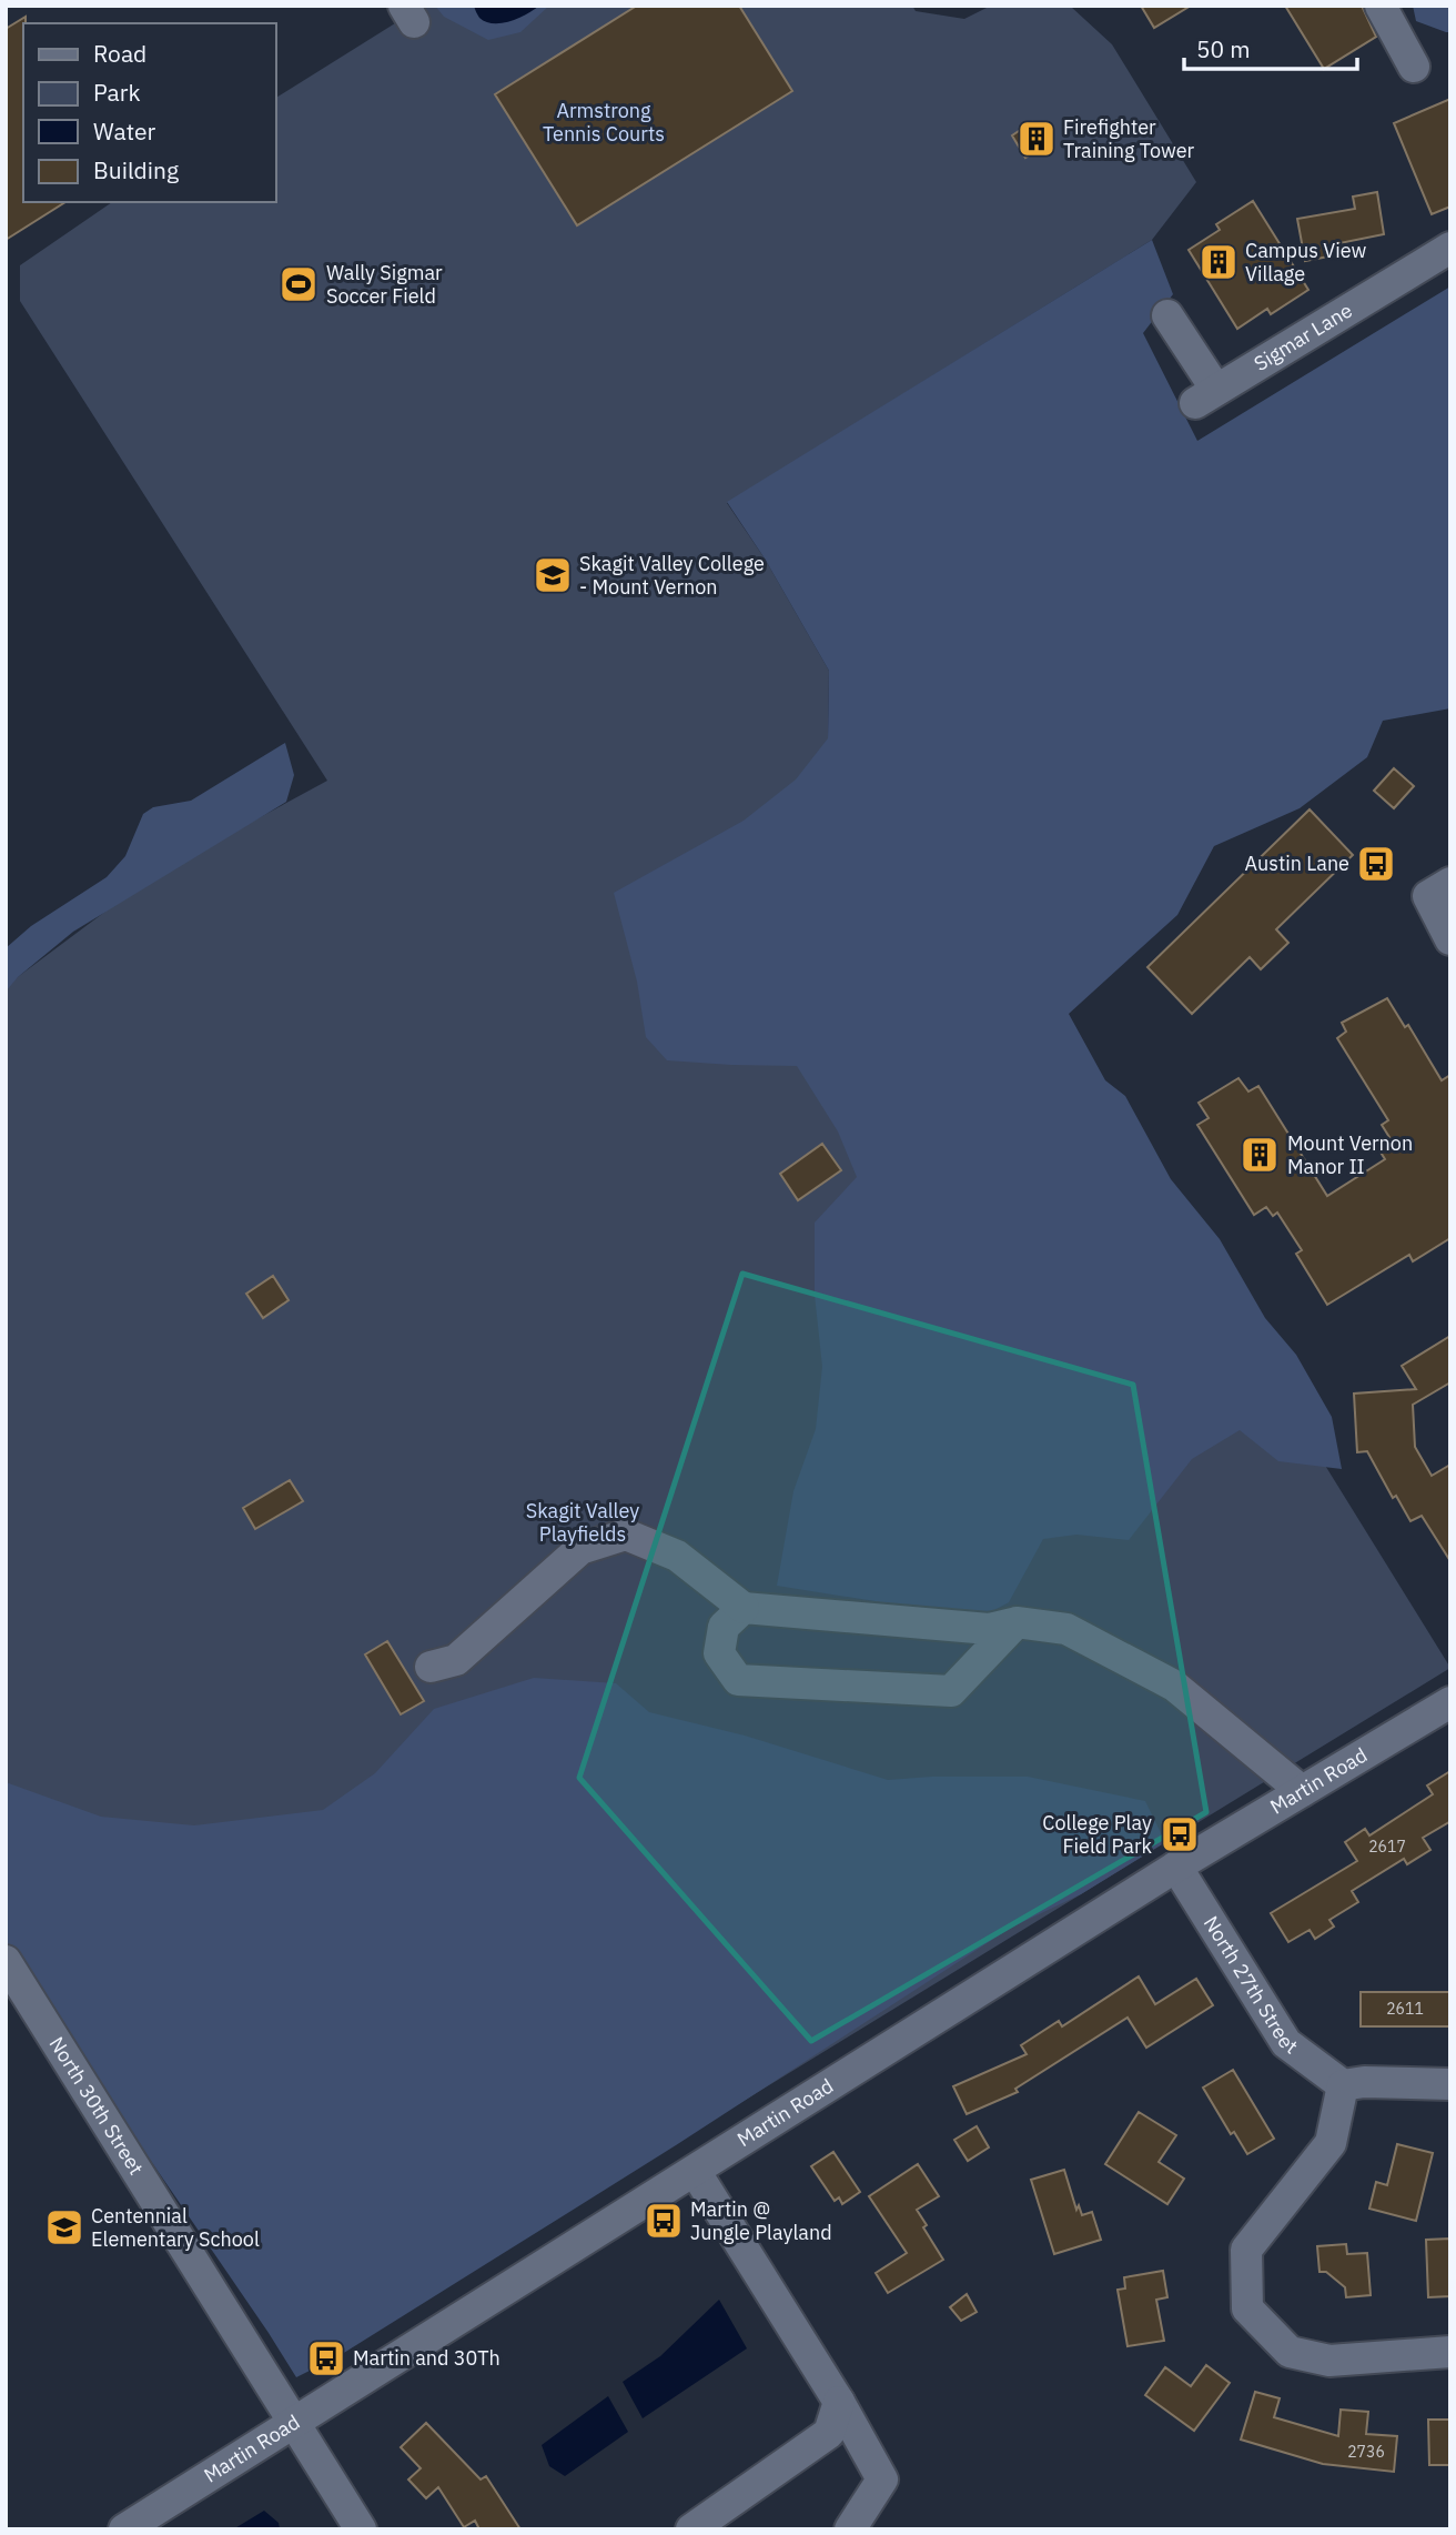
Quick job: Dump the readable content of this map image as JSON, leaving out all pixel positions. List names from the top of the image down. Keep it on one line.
{"streets":{"street":["Sigmar Lane","Martin Road","North 27th Street","North 30th Street"]},"crossings":[["Martin Road","North 27th Street"],["Martin Road","North 30th Street"]],"parks":["Armstrong Tennis Courts","Skagit Valley Playfields"],"places":{"building":["Firefighter Training Tower","Campus View Village","Mount Vernon Manor II"],"sports":["Wally Sigmar Soccer Field"],"school or university":["Skagit Valley College - Mount Vernon","Centennial Elementary School"],"bus stop":["Austin Lane","College Play Field Park","Martin @ Jungle Playland","Martin and 30Th"]},"house_numbers":["2617","2611","2736"],"legend":["Road","Park","Water","Building"],"scale_bar":"50 m"}
